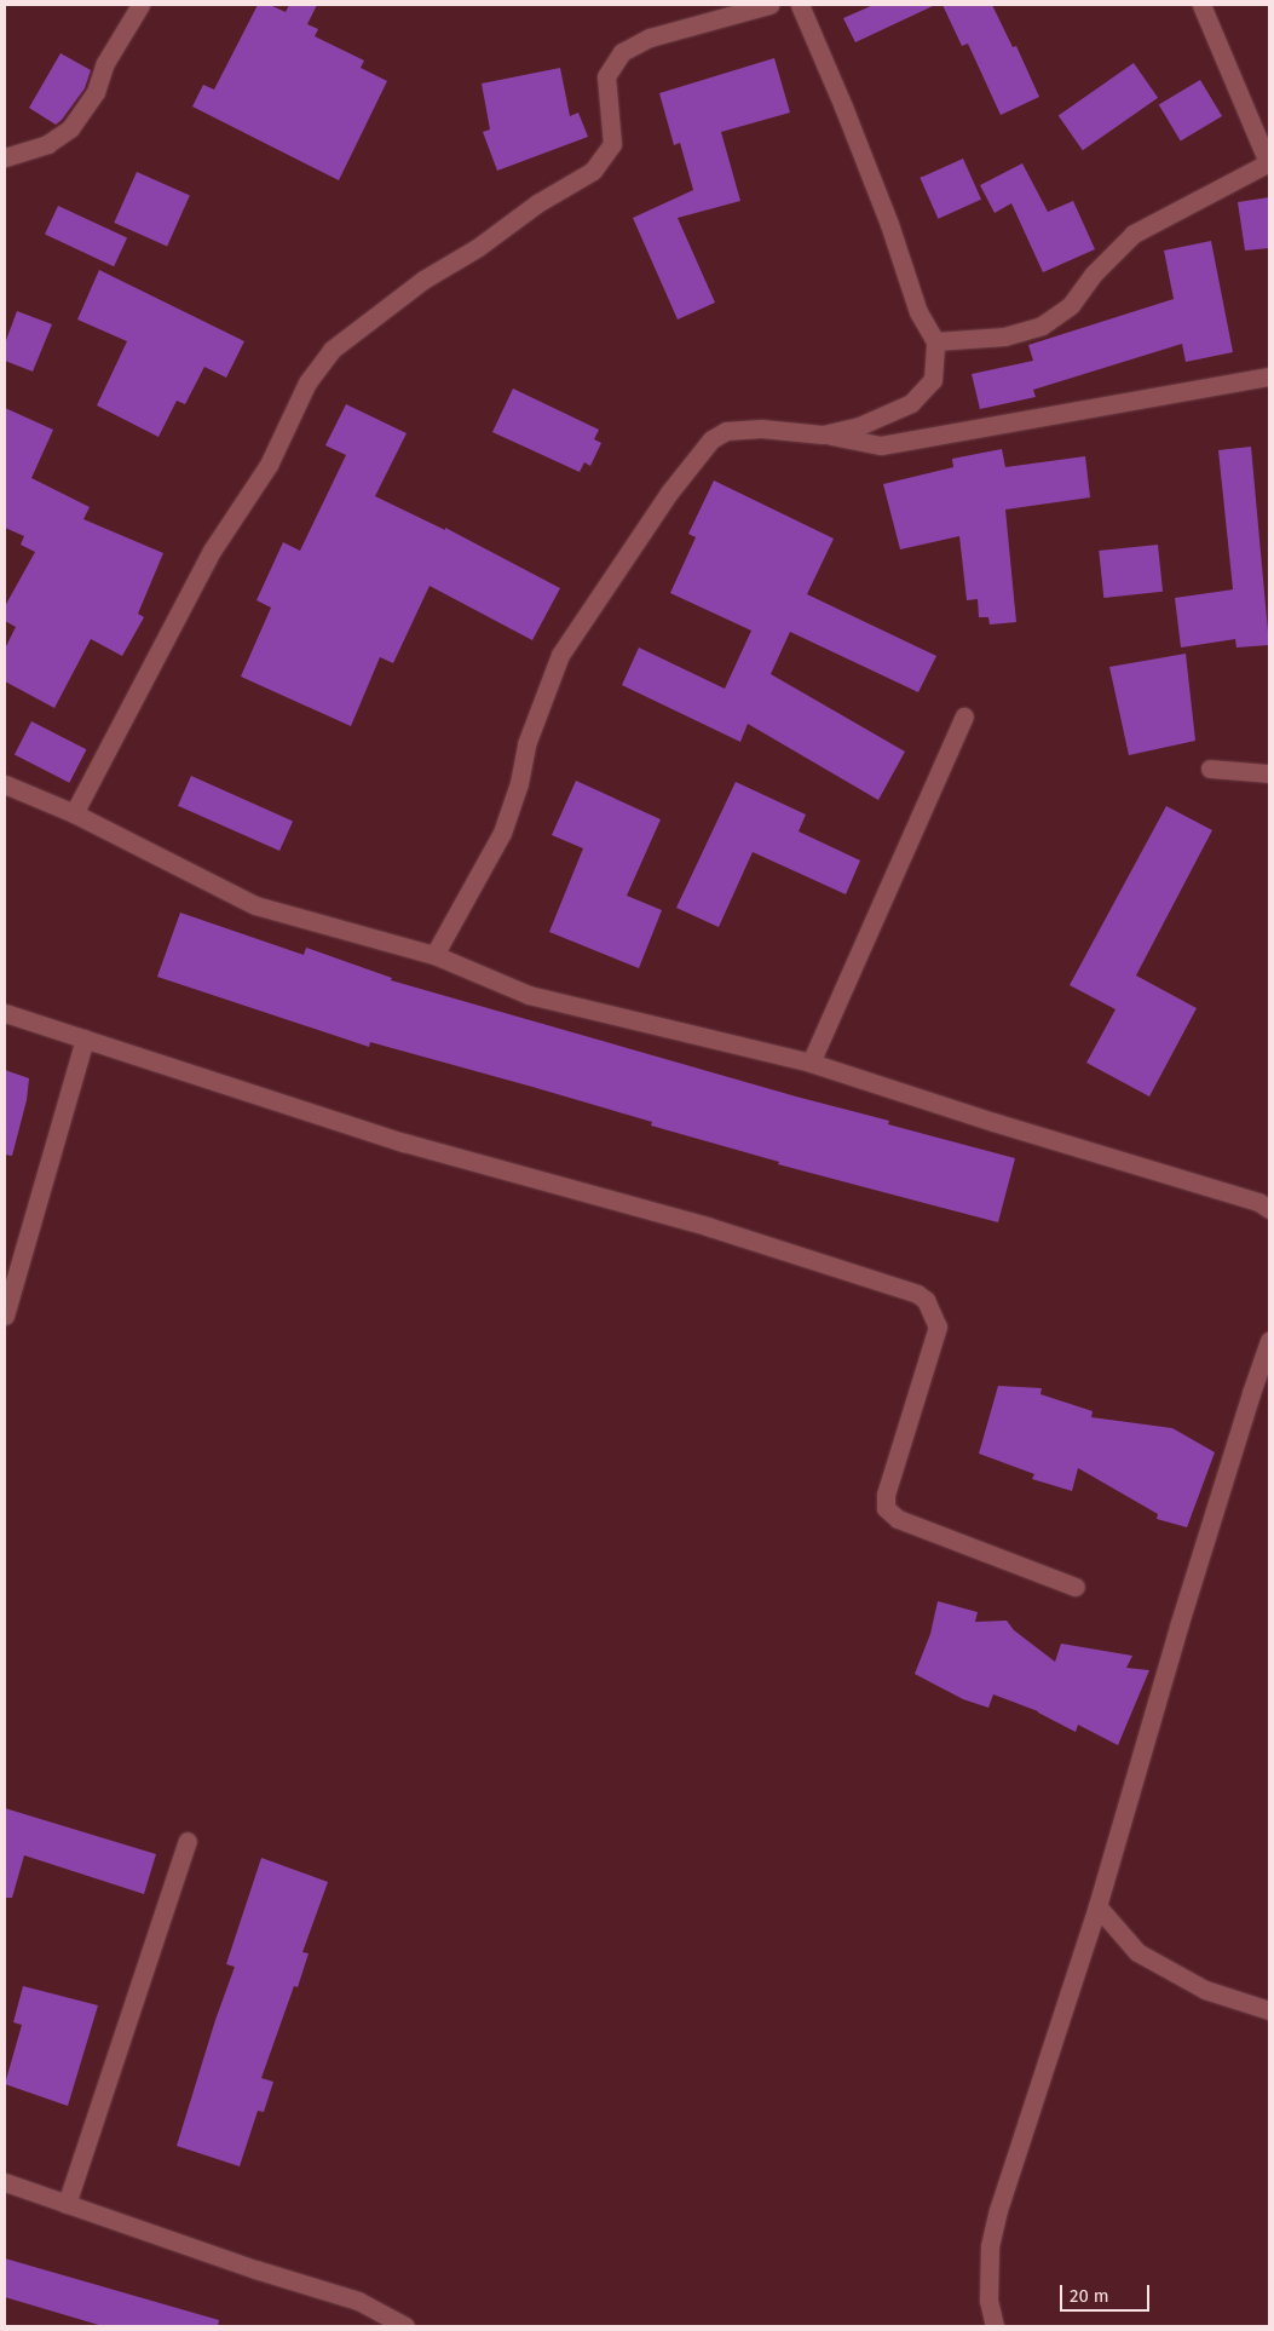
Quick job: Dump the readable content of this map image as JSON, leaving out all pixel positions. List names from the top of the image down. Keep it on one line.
{"scale_bar":"20 m"}
